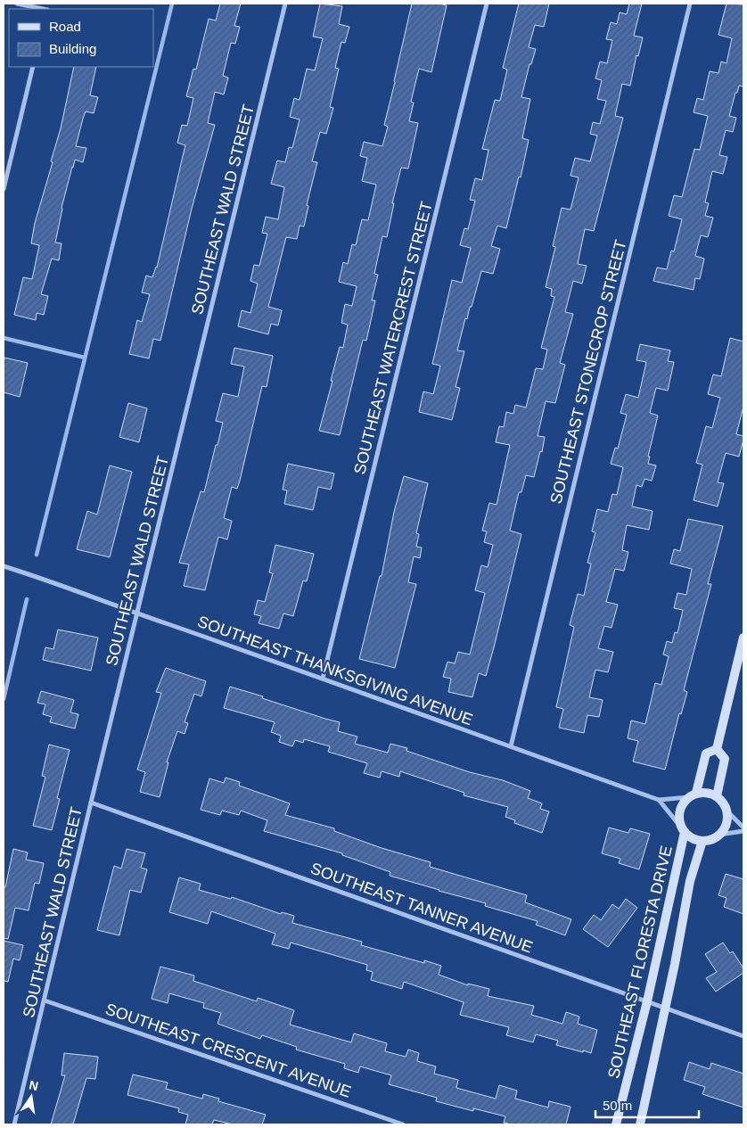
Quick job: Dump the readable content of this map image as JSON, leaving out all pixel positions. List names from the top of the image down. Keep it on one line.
{"streets":{"street":["SOUTHEAST WALD STREET","SOUTHEAST WATERCREST STREET","SOUTHEAST STONECROP STREET","SOUTHEAST THANKSGIVING AVENUE","SOUTHEAST TANNER AVENUE","SOUTHEAST FLORESTA DRIVE","SOUTHEAST CRESCENT AVENUE"]},"crossings":[["SOUTHEAST WALD STREET","SOUTHEAST THANKSGIVING AVENUE"],["SOUTHEAST WALD STREET","SOUTHEAST TANNER AVENUE"],["SOUTHEAST WALD STREET","SOUTHEAST CRESCENT AVENUE"],["SOUTHEAST WATERCREST STREET","SOUTHEAST THANKSGIVING AVENUE"],["SOUTHEAST STONECROP STREET","SOUTHEAST THANKSGIVING AVENUE"],["SOUTHEAST THANKSGIVING AVENUE","SOUTHEAST FLORESTA DRIVE"],["SOUTHEAST TANNER AVENUE","SOUTHEAST FLORESTA DRIVE"]],"legend":["Road","Building"],"scale_bar":"50 m","north":"top"}
